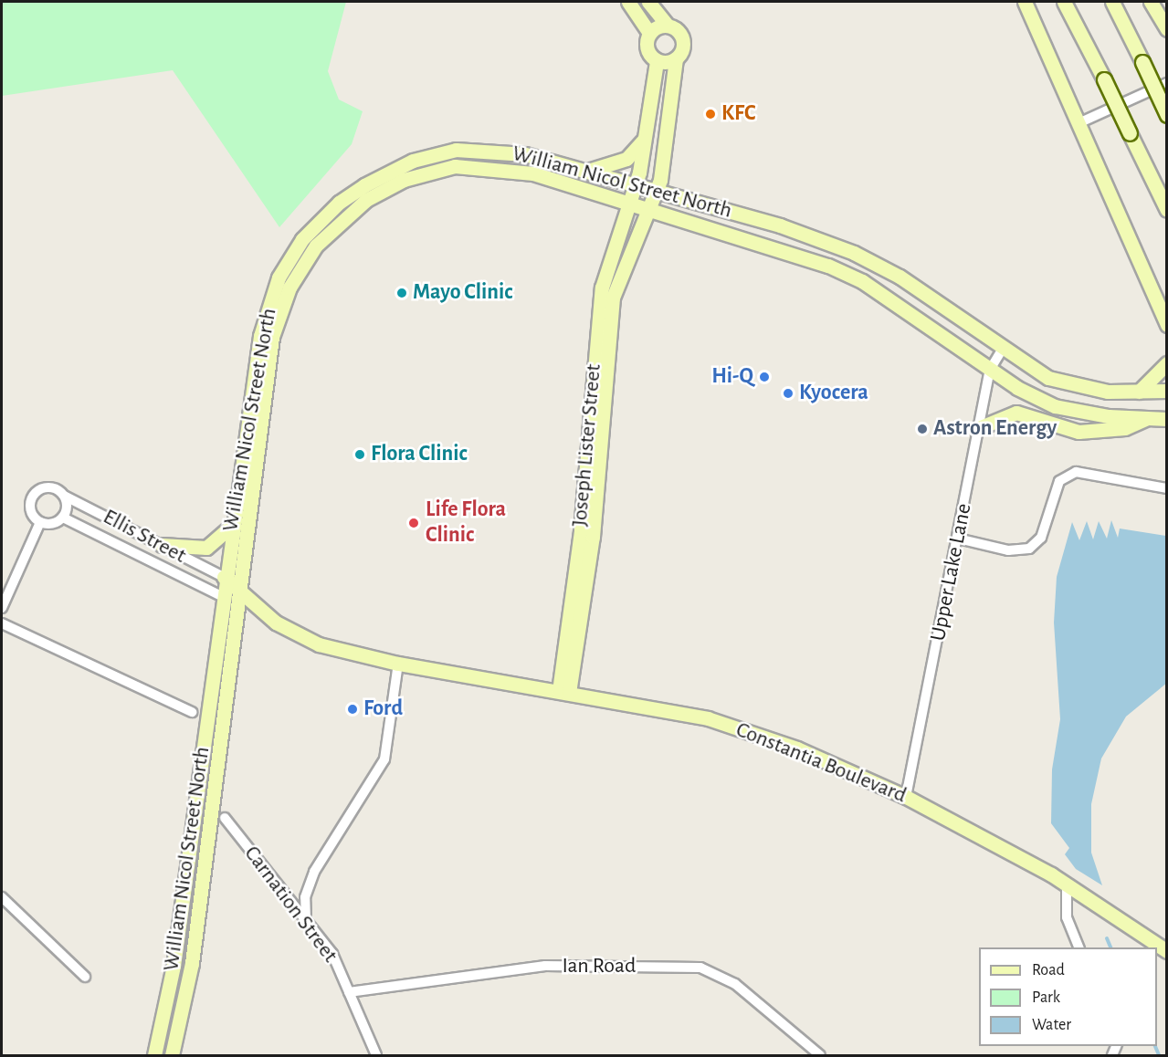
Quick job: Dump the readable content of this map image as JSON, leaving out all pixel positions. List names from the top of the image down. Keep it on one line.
{"streets":{"main road":["William Nicol Street North","Joseph Lister Street","Constantia Boulevard"],"street":["Ellis Street","Upper Lake Lane","Carnation Street","Ian Road"]},"crossings":[["William Nicol Street North","Joseph Lister Street"],["William Nicol Street North","Ellis Street"],["William Nicol Street North","Upper Lake Lane"],["William Nicol Street North","Constantia Boulevard"],["Joseph Lister Street","Constantia Boulevard"],["Ellis Street","Constantia Boulevard"],["Upper Lake Lane","Constantia Boulevard"],["Carnation Street","Ian Road"]],"places":["KFC","Mayo Clinic","Hi-Q","Kyocera","Astron Energy","Flora Clinic","Life Flora Clinic","Ford"],"legend":["Road","Park","Water"]}
